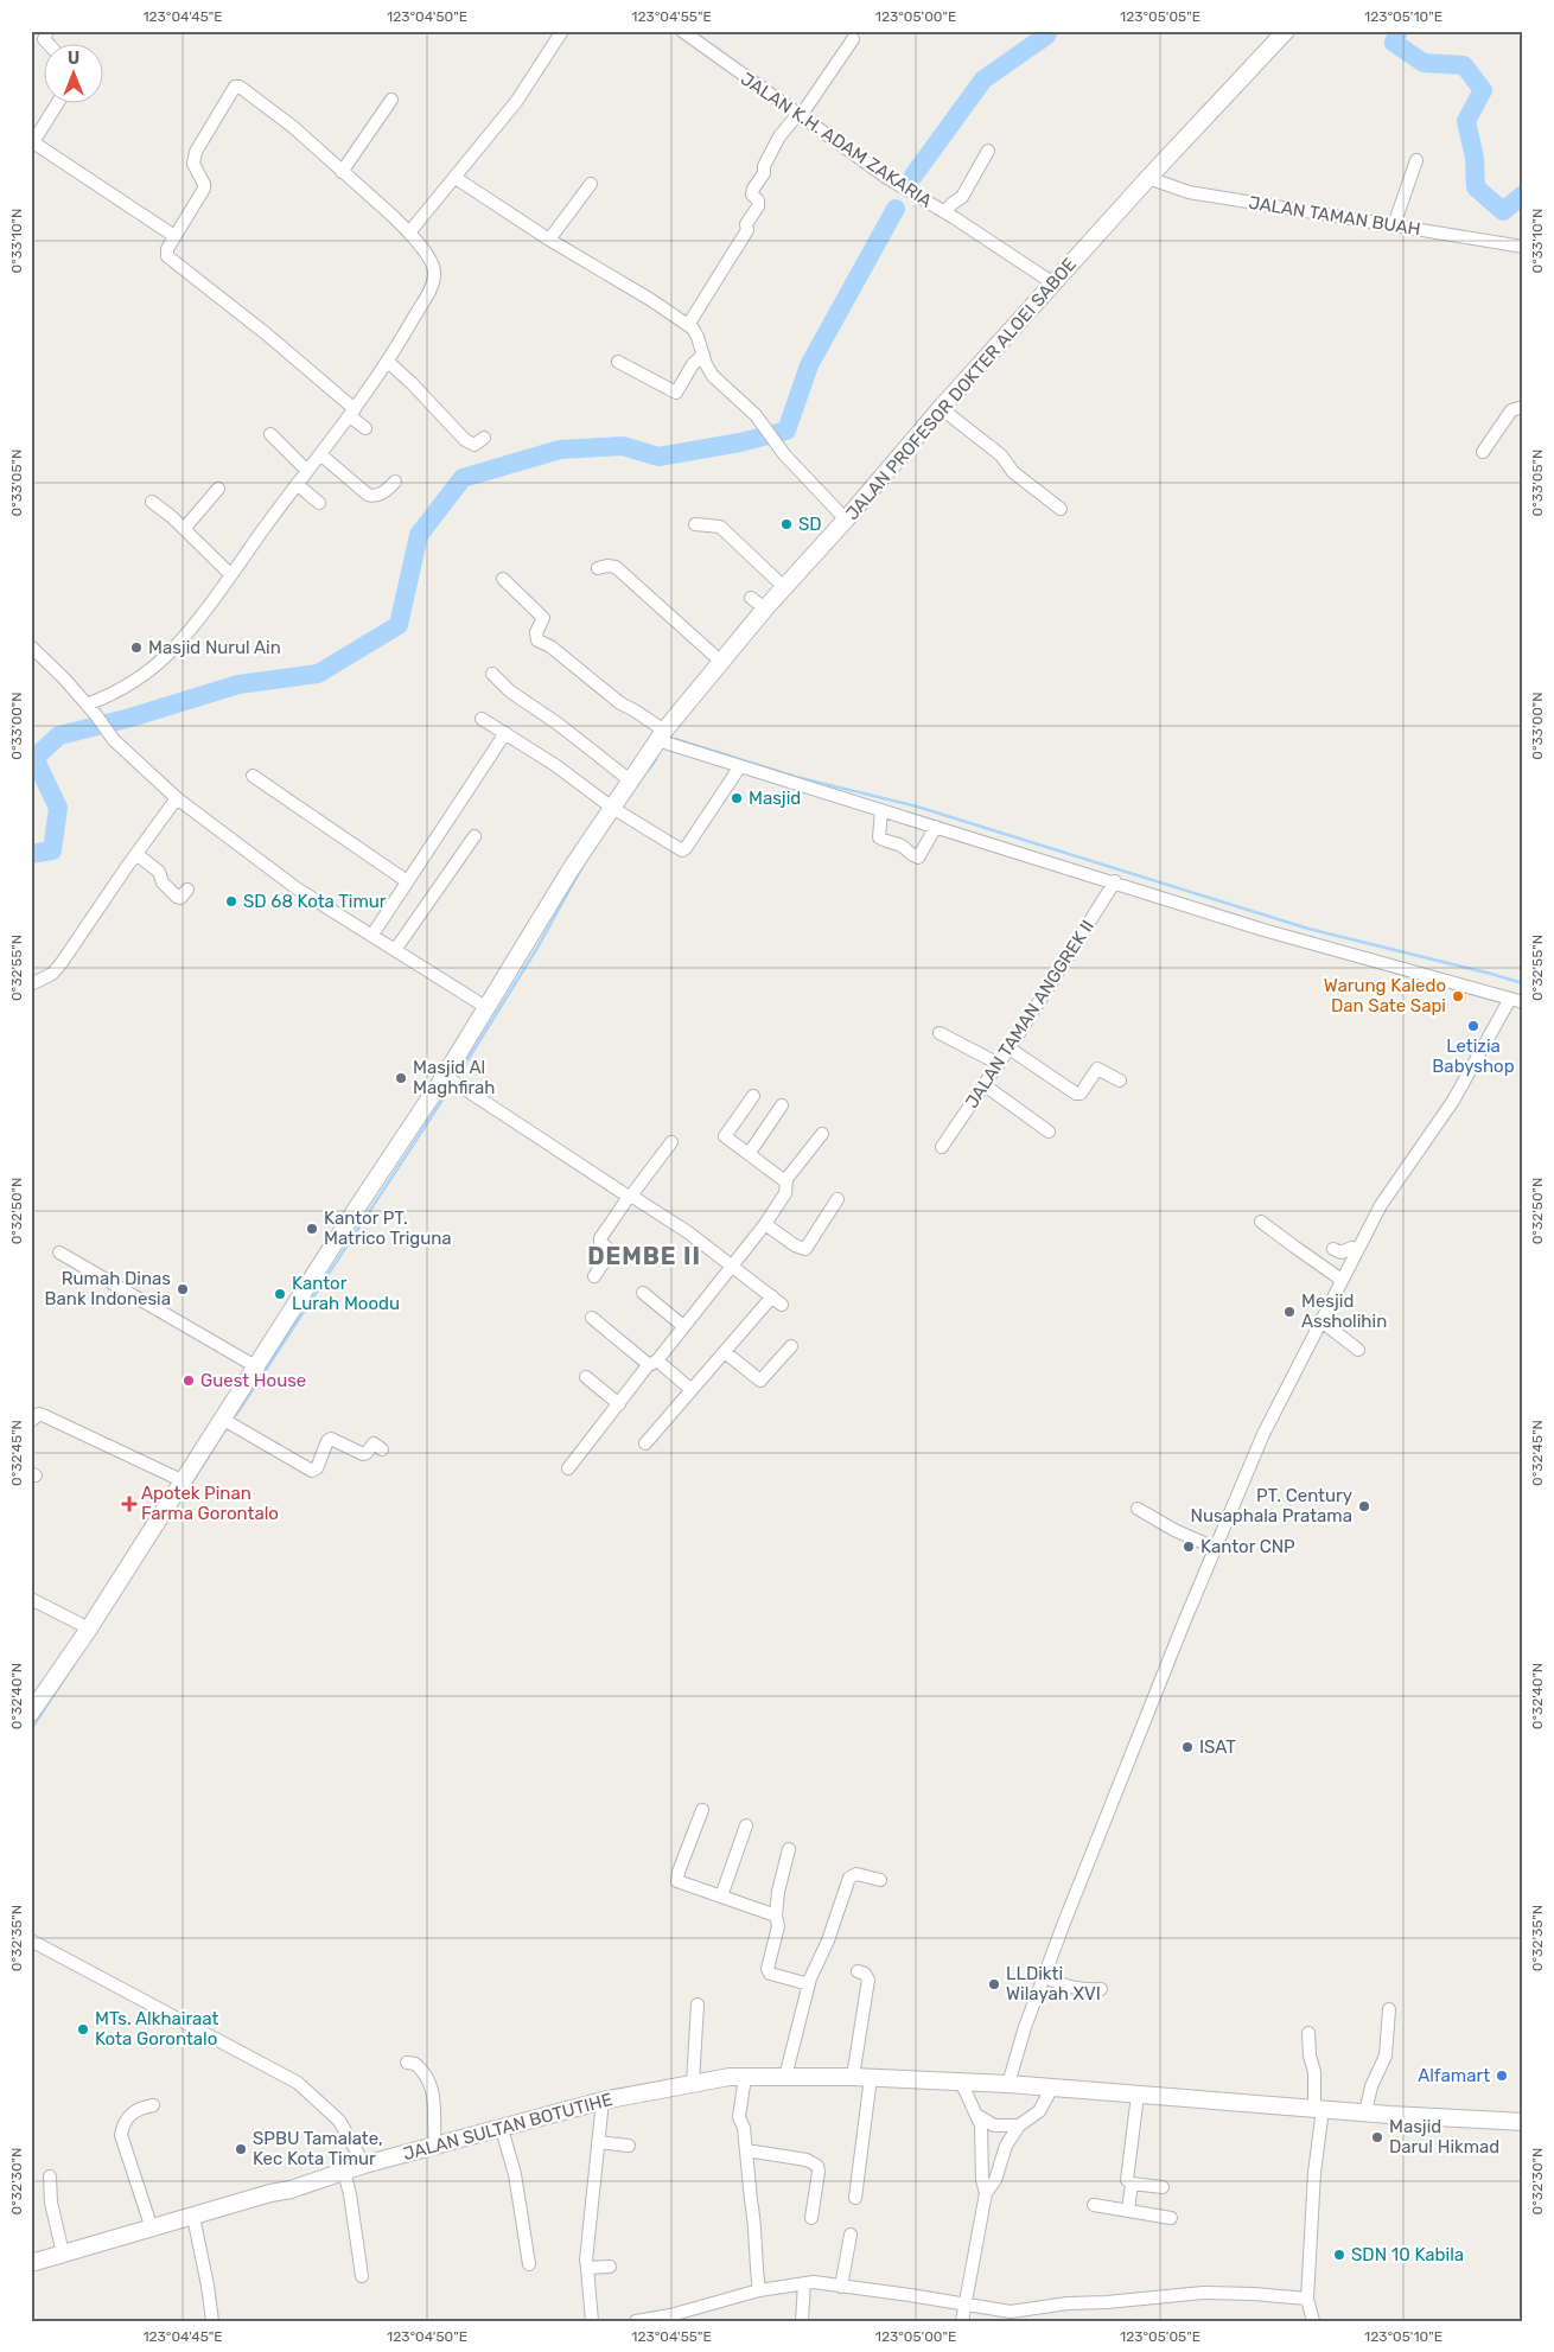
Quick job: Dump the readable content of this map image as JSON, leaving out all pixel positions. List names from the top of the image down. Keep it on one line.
{"streets":{"street":["JALAN K.H. ADAM ZAKARIA","JALAN TAMAN BUAH","JALAN PROFESOR DOKTER ALOEI SABOE","JALAN TAMAN ANGGREK II","JALAN SULTAN BOTUTIHE"]},"crossings":[["JALAN K.H. ADAM ZAKARIA","JALAN PROFESOR DOKTER ALOEI SABOE"],["JALAN TAMAN BUAH","JALAN PROFESOR DOKTER ALOEI SABOE"]],"districts":["DEMBE II"],"places":{"other":["SD","Masjid Nurul Ain","Masjid","SD 68 Kota Timur","Warung Kaledo Dan Sate Sapi","Letizia Babyshop","Masjid Al Maghfirah","Kantor PT. Matrico Triguna","Rumah Dinas Bank Indonesia","Kantor Lurah Moodu","Mesjid Assholihin","Guest House","PT. Century Nusaphala Pratama","Kantor CNP","ISAT","LLDikti Wilayah XVI","MTs. Alkhairaat Kota Gorontalo","Alfamart","Masjid Darul Hikmad","SPBU Tamalate, Kec Kota Timur","SDN 10 Kabila"],"health":["Apotek Pinan Farma Gorontalo"]},"north":"top","coordinates":["123°04'45\"E","123°04'50\"E","123°04'55\"E","123°05'00\"E","123°05'05\"E","123°05'10\"E","0°33'10\"N","0°33'05\"N","0°33'00\"N","0°32'55\"N","0°32'50\"N","0°32'45\"N","0°32'40\"N","0°32'35\"N","0°32'30\"N"]}
